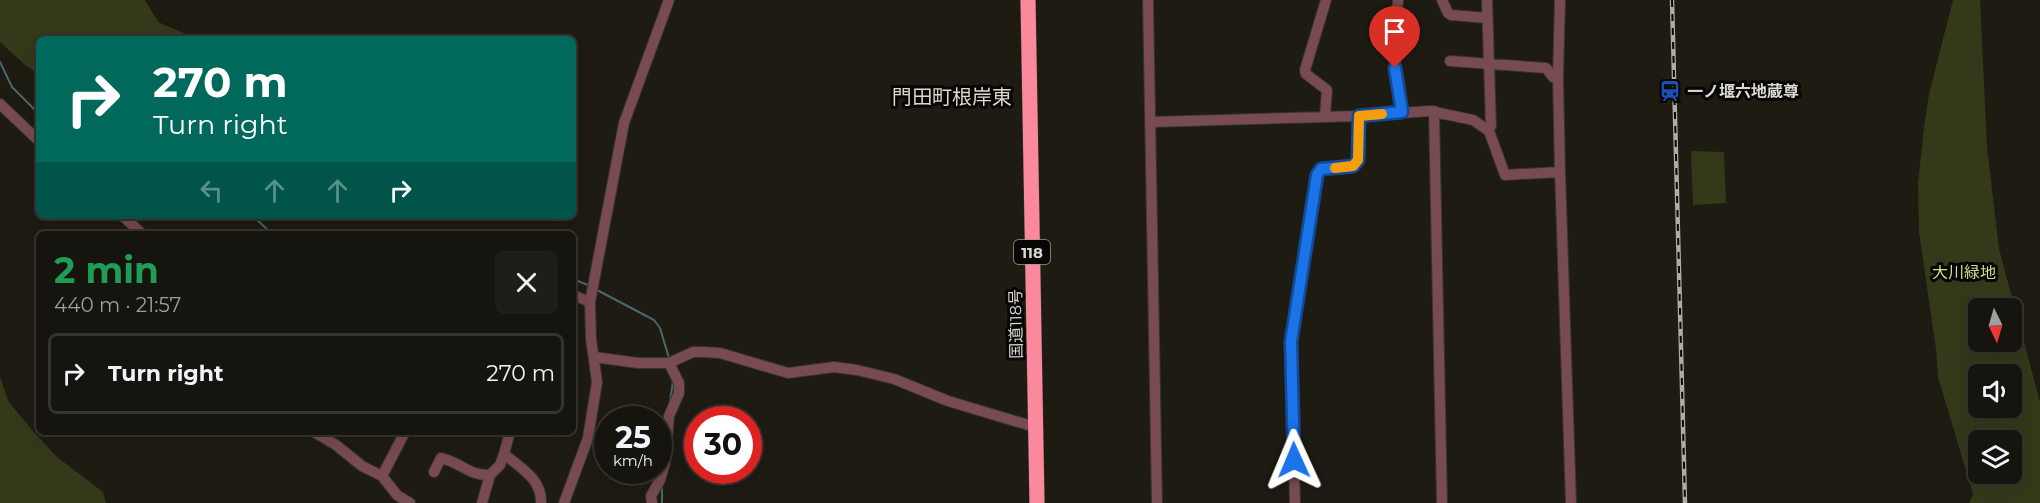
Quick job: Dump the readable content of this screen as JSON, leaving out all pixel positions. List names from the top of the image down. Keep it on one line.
{"streets":{"highway":["118","国道118号"]},"districts":["門田町根岸東"],"parks":["大川緑地"],"places":{"station":["一ノ堰六地蔵尊"]},"north":"bottom","page":{"turn":["270 m","Turn right"],"heading":["2 min","440 m · 21:57"],"list":[{"name":"Turn right","value":"270 m"}],"speed":"25 km/h","limit":"30"}}
